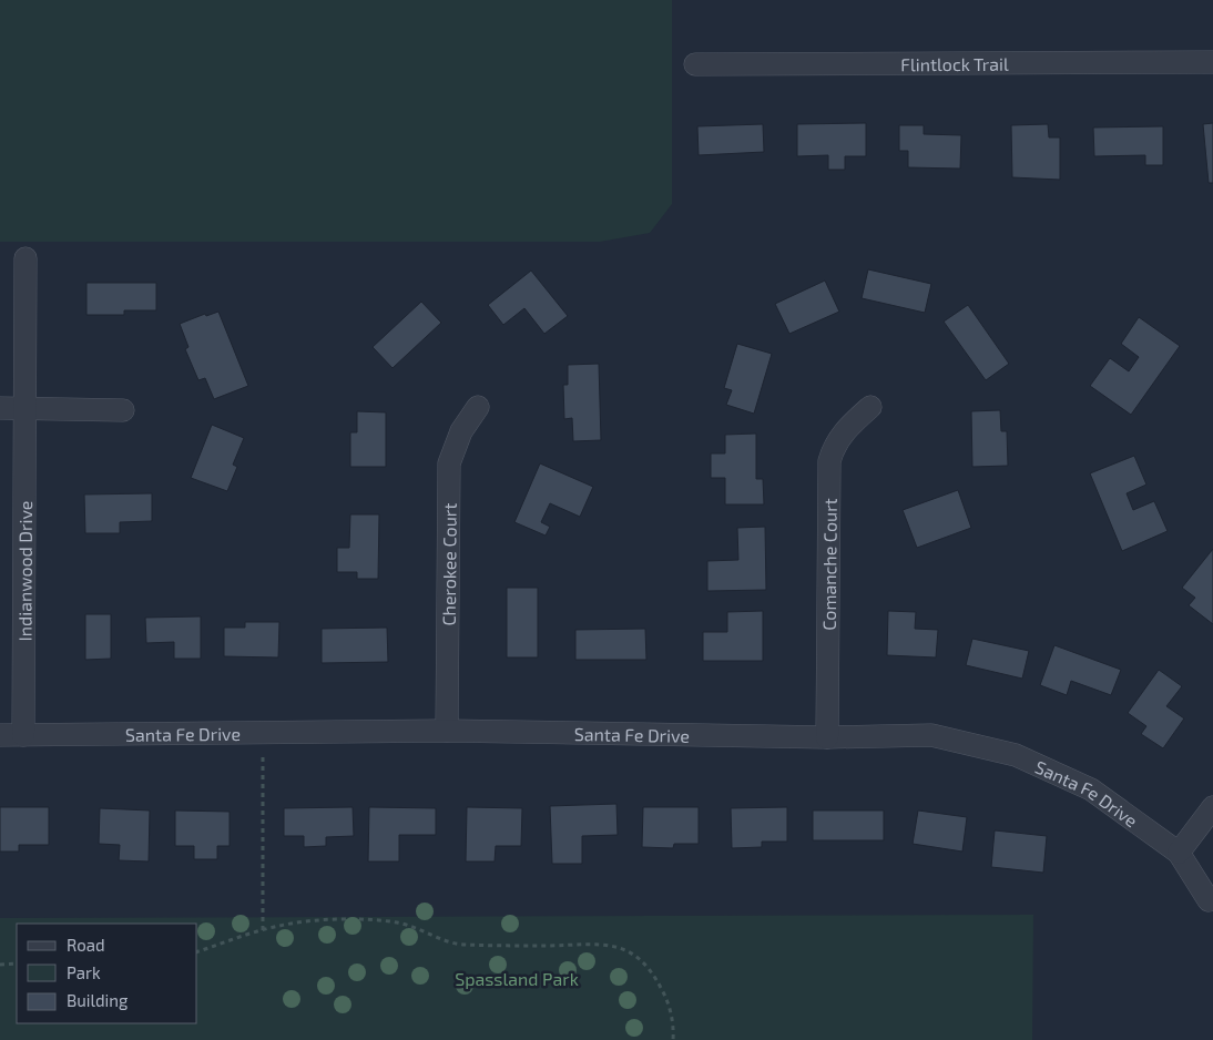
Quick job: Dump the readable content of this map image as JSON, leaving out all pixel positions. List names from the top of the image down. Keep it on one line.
{"streets":{"street":["Flintlock Trail","Comanche Court","Cherokee Court","Indianwood Drive","Santa Fe Drive"]},"crossings":[["Comanche Court","Santa Fe Drive"],["Cherokee Court","Santa Fe Drive"],["Indianwood Drive","Santa Fe Drive"]],"parks":["Spassland Park"],"legend":["Road","Park","Building"]}
